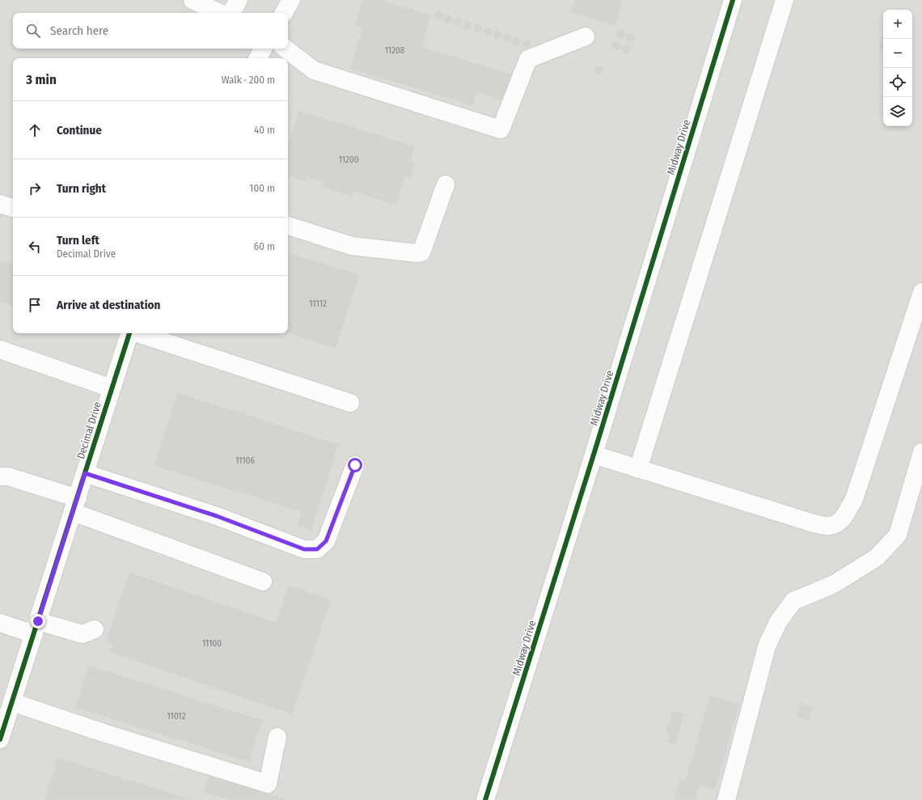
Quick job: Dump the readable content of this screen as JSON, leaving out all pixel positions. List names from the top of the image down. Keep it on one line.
{"streets":{"street":["Midway Drive","Decimal Drive"]},"house_numbers":["11208","11200","11112","11106","11100","11012"],"page":{"map_buttons":["+","−"],"search":"Search here","heading":["3 min","Walk · 200 m"],"list":[["Continue","40 m"],["Turn right","100 m"],["Turn left","Decimal Drive","60 m"],"Arrive at destination"]}}
